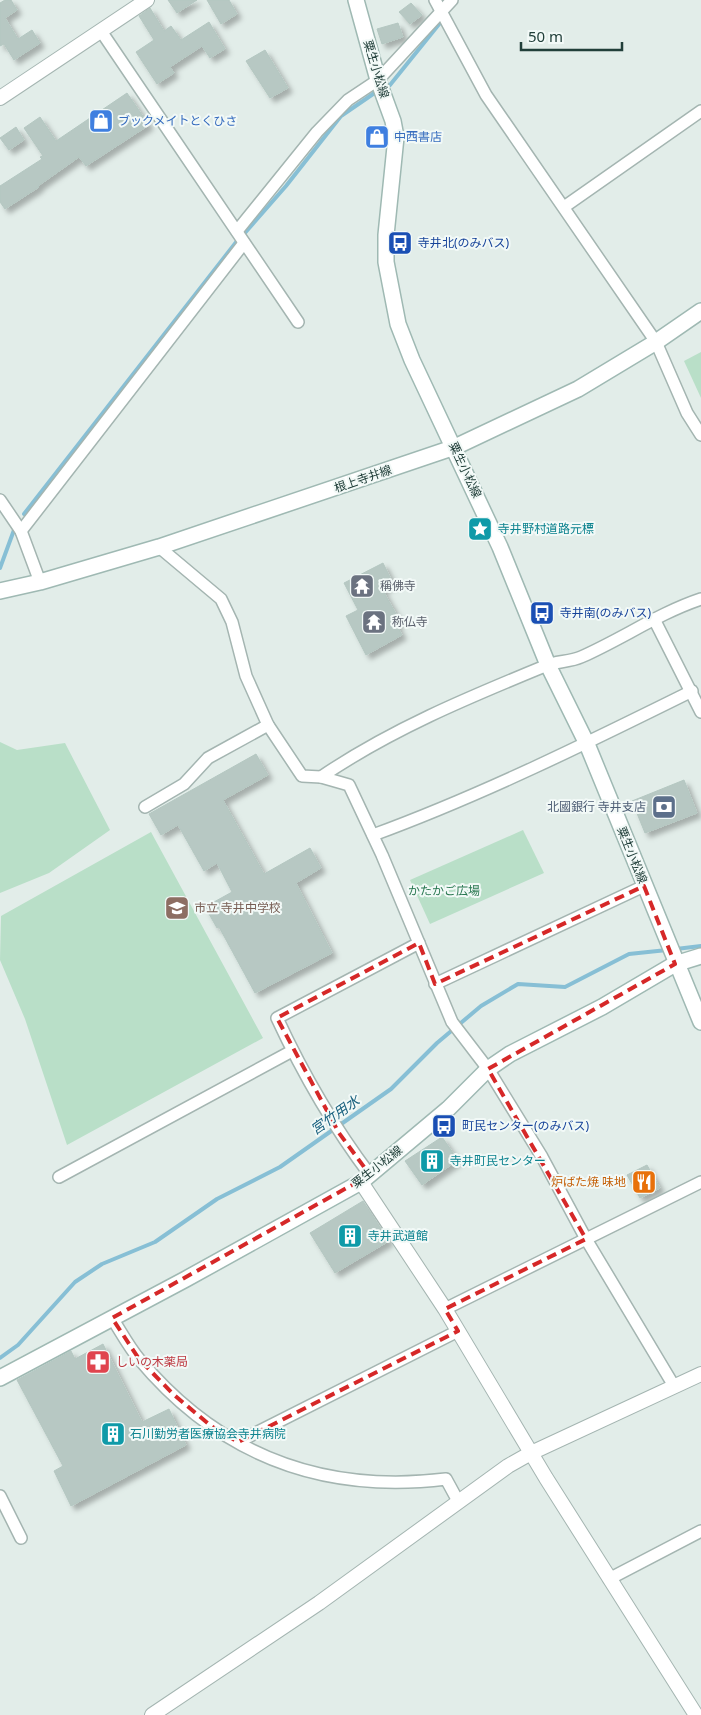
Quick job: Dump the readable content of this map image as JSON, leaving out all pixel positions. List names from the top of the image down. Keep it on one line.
{"streets":{"main road":["粟生小松線","根上寺井線"]},"crossings":[["粟生小松線","根上寺井線"]],"water":["宮竹用水"],"parks":["かたかご広場"],"places":{"shop":["ブックメイトとくひさ","中西書店"],"bus stop":["寺井北(のみバス)","寺井南(のみバス)","町民センター(のみバス)"],"place":["寺井野村道路元標"],"temple":["稱佛寺","称仏寺"],"bank":["北國銀行 寺井支店"],"school or university":["市立 寺井中学校"],"building":["寺井町民センター","寺井武道館","石川勤労者医療協会寺井病院"],"restaurant":["炉ばた焼 味地"],"pharmacy":["しいの木薬局"]},"scale_bar":"50 m"}
